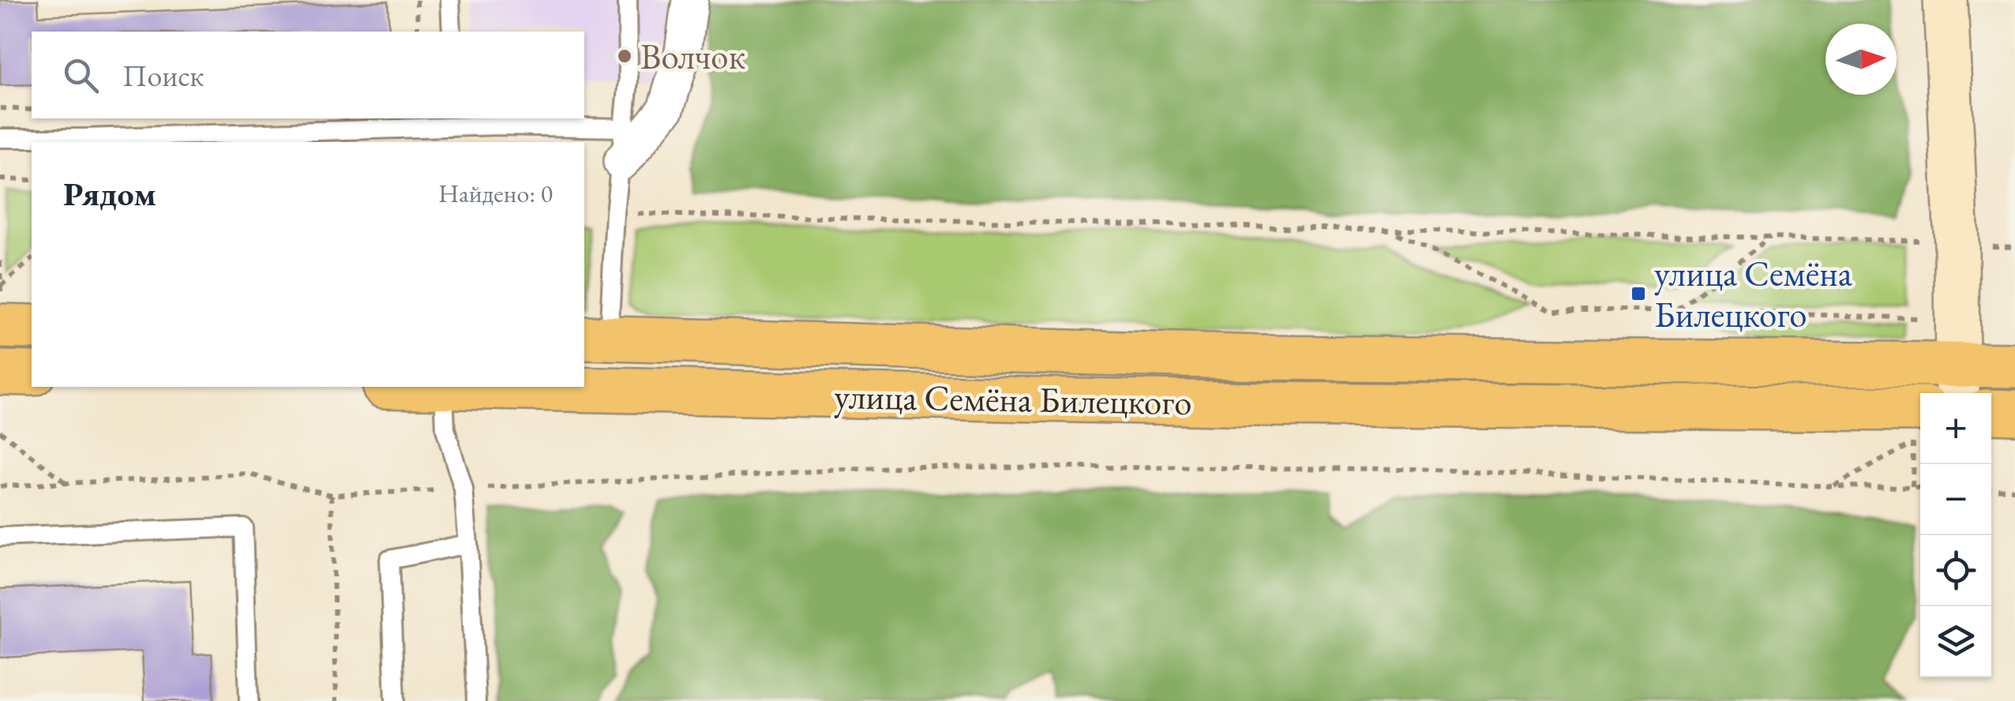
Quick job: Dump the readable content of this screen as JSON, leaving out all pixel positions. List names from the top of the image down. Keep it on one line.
{"streets":{"main road":["улица Семёна Билецкого"]},"places":{"other":["Волчок"],"transit":["улица Семёна Билецкого"]},"north":"right","page":{"search":"Поиск","heading":["Рядом","Найдено: 0"],"map_buttons":["+","−"]}}
